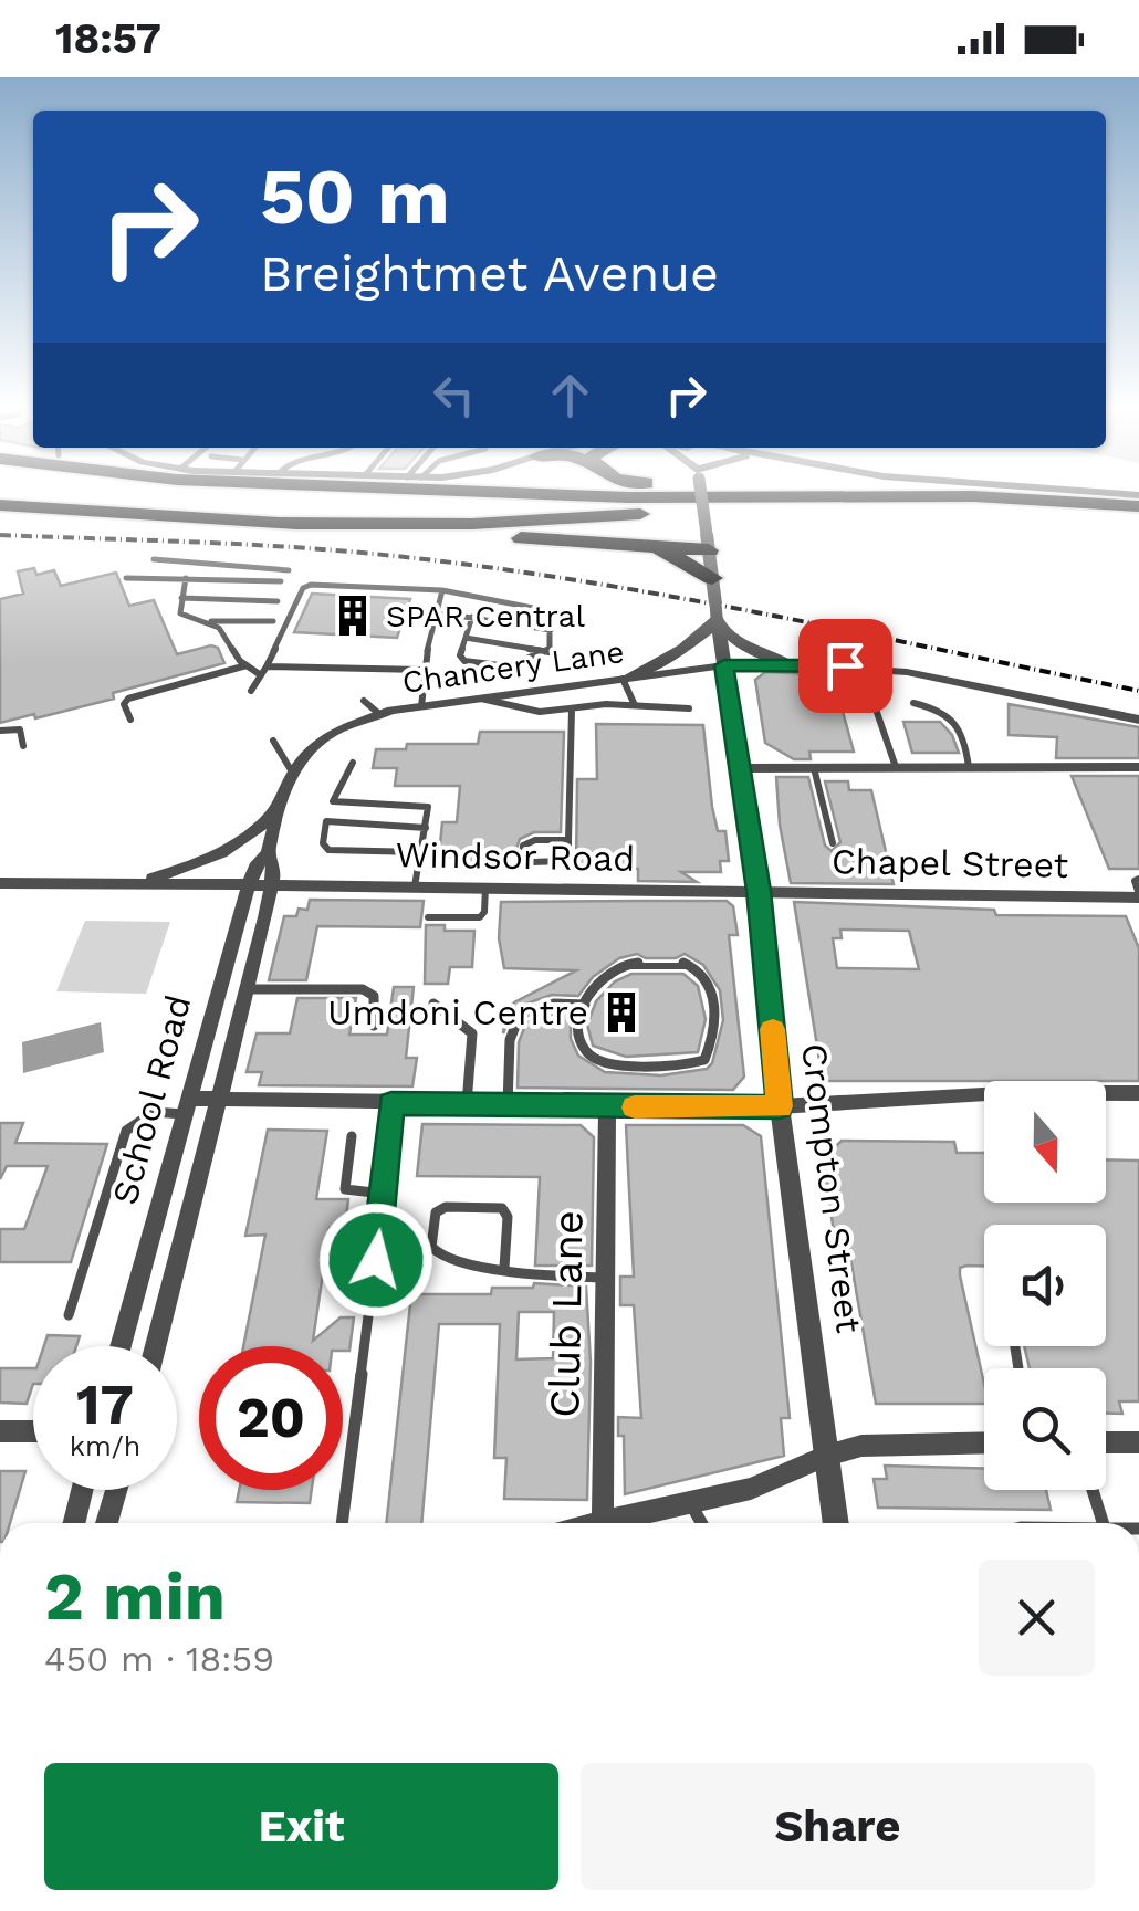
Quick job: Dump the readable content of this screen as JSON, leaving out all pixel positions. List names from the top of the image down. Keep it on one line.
{"streets":{"street":["Chancery Lane","Windsor Road","Chapel Street","School Road","Crompton Street","Club Lane"]},"crossings":[["Chancery Lane","School Road"],["Chancery Lane","Crompton Street"],["Windsor Road","Chapel Street"],["Windsor Road","School Road"],["Windsor Road","Crompton Street"],["Chapel Street","Crompton Street"]],"places":{"building":["SPAR Central","Umdoni Centre"]},"north":"bottom","page":{"status":"18:57","turn":["50 m","Breightmet Avenue"],"speed":"17 km/h","limit":"20","heading":["2 min","450 m · 18:59"],"buttons":["Exit","Share"]}}
